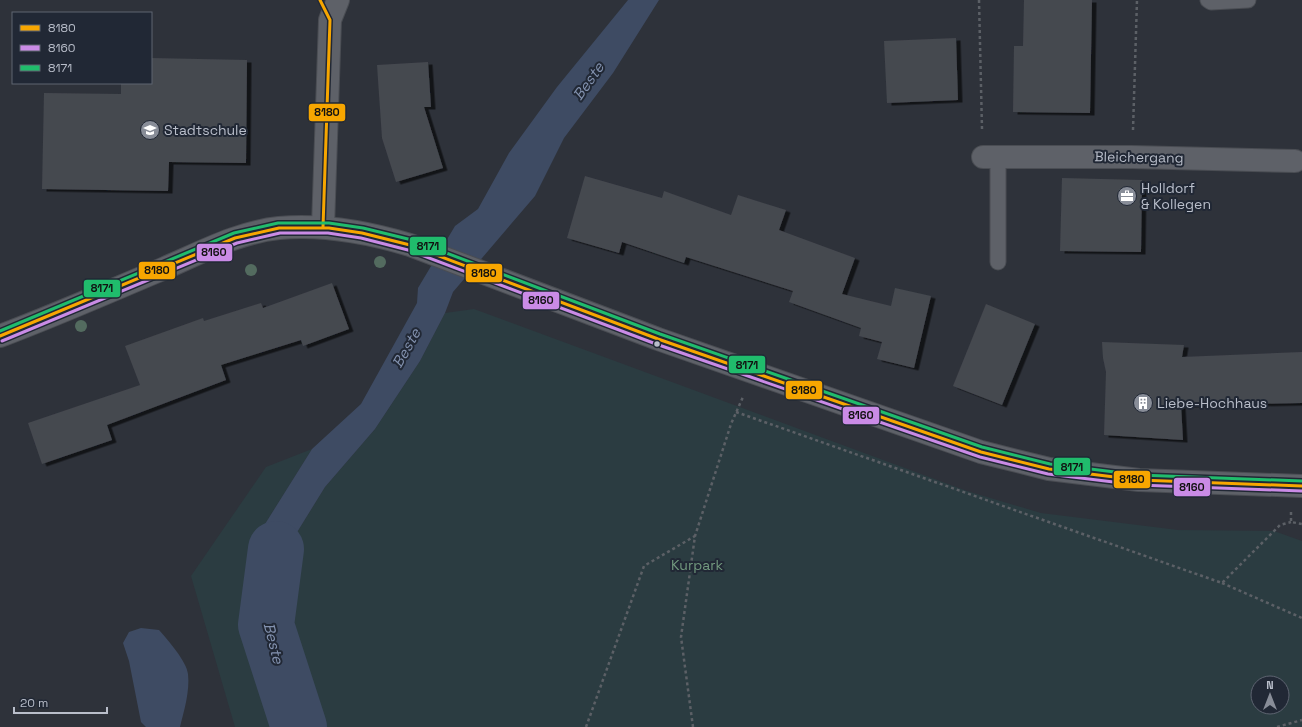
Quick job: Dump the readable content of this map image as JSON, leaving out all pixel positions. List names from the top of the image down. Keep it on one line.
{"streets":{"street":["Bleichergang"]},"water":["Beste"],"parks":["Kurpark"],"places":{"school or university":["Stadtschule"],"office":["Holldorf & Kollegen"],"building":["Liebe-Hochhaus"]},"lines":["transit line 8180","transit line 8171","transit line 8160"],"legend":["8180","8160","8171"],"scale_bar":"20 m","north":"top"}
